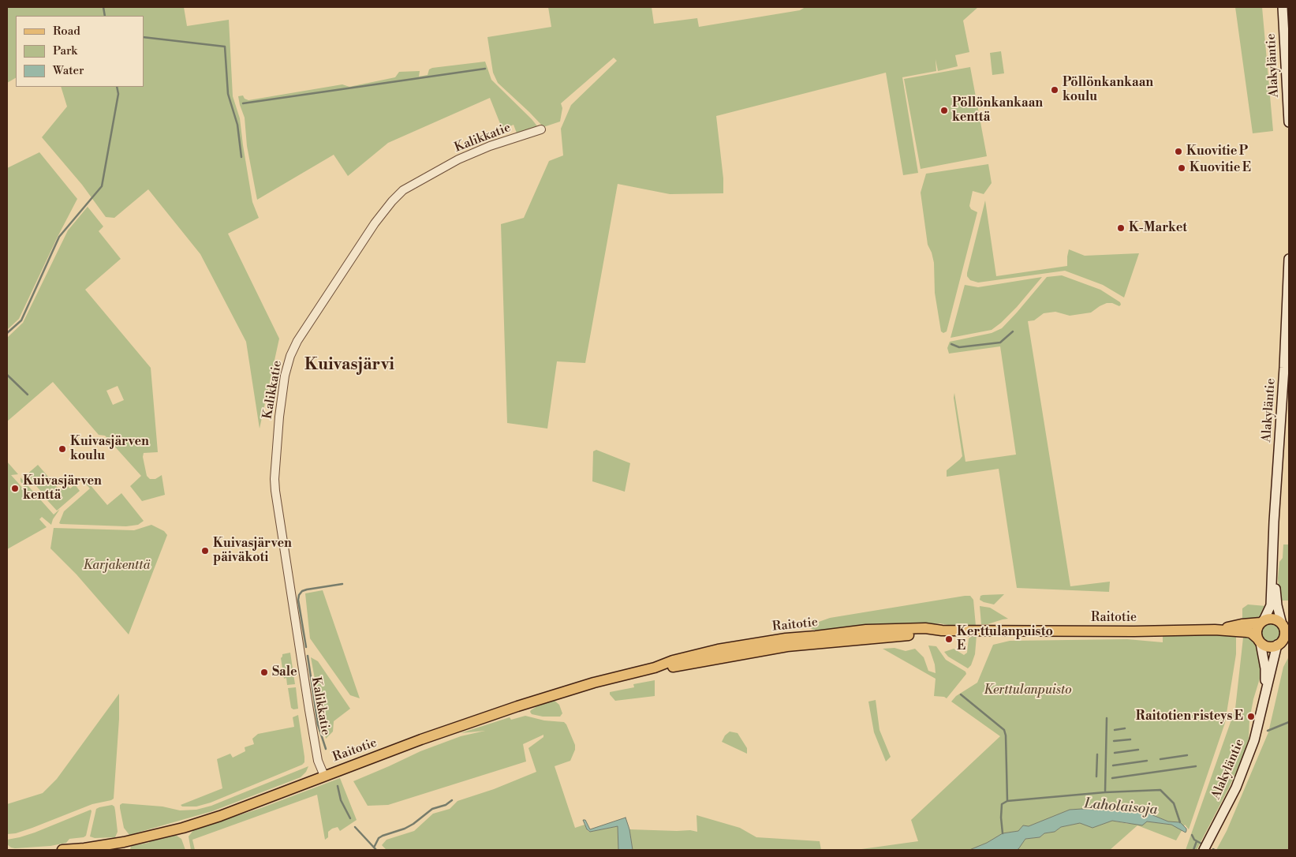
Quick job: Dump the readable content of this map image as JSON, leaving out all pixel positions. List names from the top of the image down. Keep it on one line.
{"streets":{"main road":["Alakyläntie","Raitotie"],"street":["Kalikkatie"]},"crossings":[["Alakyläntie","Raitotie"],["Kalikkatie","Raitotie"]],"districts":["Kuivasjärvi"],"water":["Laholaisoja"],"parks":["Karjakenttä","Kerttulanpuisto"],"places":["Pöllönkankaan koulu","Pöllönkankaan kenttä","Kuovitie P","Kuovitie E","K-Market","Kuivasjärven koulu","Kuivasjärven kenttä","Kuivasjärven päiväkoti","Kerttulanpuisto E","Sale","Raitotien risteys E"],"legend":["Road","Park","Water"]}
